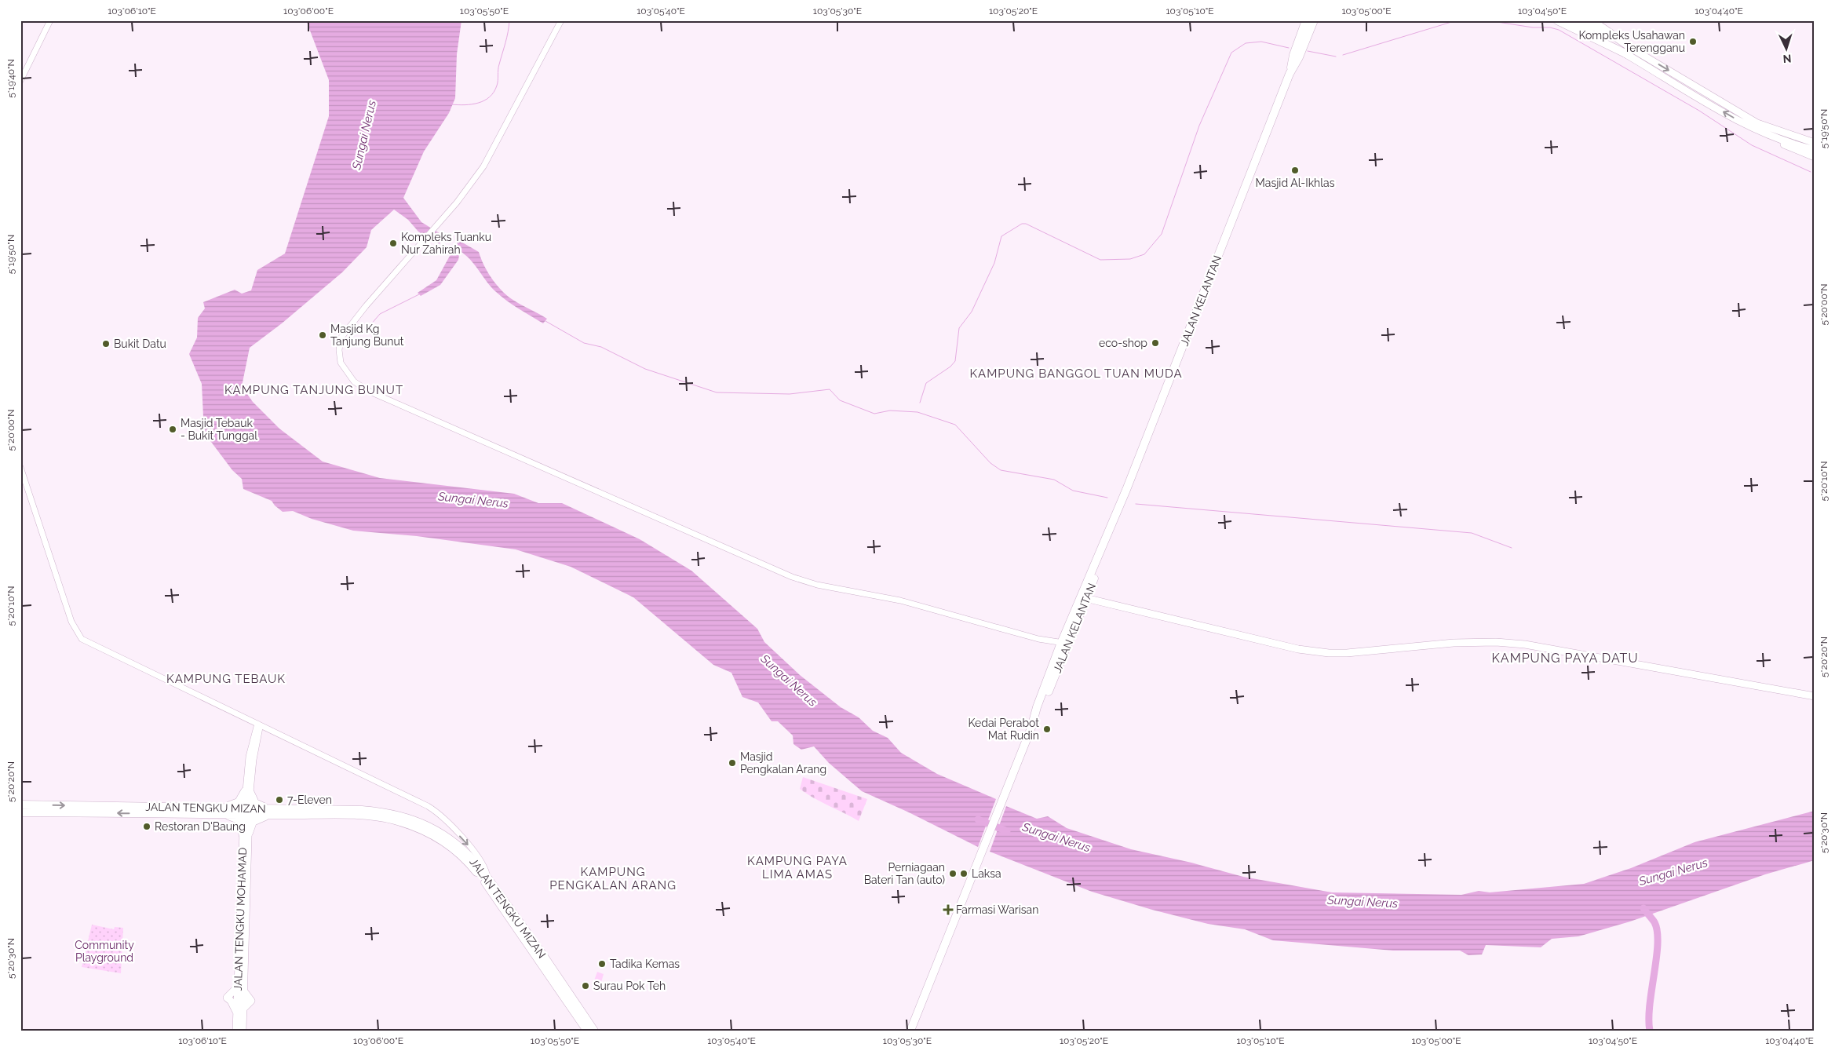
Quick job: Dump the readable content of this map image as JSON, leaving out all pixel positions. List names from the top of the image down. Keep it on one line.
{"streets":{"highway":["JALAN KELANTAN","JALAN TENGKU MIZAN"],"main road":["JALAN TENGKU MOHAMAD"]},"crossings":[["JALAN TENGKU MIZAN","JALAN TENGKU MOHAMAD"]],"districts":["KAMPUNG BANGGOL TUAN MUDA","KAMPUNG TANJUNG BUNUT","KAMPUNG PAYA DATU","KAMPUNG TEBAUK","KAMPUNG PAYA LIMA AMAS","KAMPUNG PENGKALAN ARANG"],"water":["Sungai Nerus"],"parks":["Community Playground"],"places":{"other":["Kompleks Usahawan Terengganu","Masjid Al-Ikhlas","Kompleks Tuanku Nur Zahirah","Masjid Kg Tanjung Bunut","eco-shop","Bukit Datu","Masjid Tebauk - Bukit Tunggal","Kedai Perabot Mat Rudin","Masjid Pengkalan Arang","7-Eleven","Restoran D'Baung","Perniagaan Bateri Tan (auto)","Laksa","Tadika Kemas","Surau Pok Teh"],"health":["Farmasi Warisan"]},"north":"bottom","coordinates":["103°06'10\"E","103°06'00\"E","103°05'50\"E","103°05'40\"E","103°05'30\"E","103°05'20\"E","103°05'10\"E","103°05'00\"E","103°04'50\"E","103°04'40\"E","5°19'40\"N","5°19'50\"N","5°20'00\"N","5°20'10\"N","5°20'20\"N","5°20'30\"N"]}
